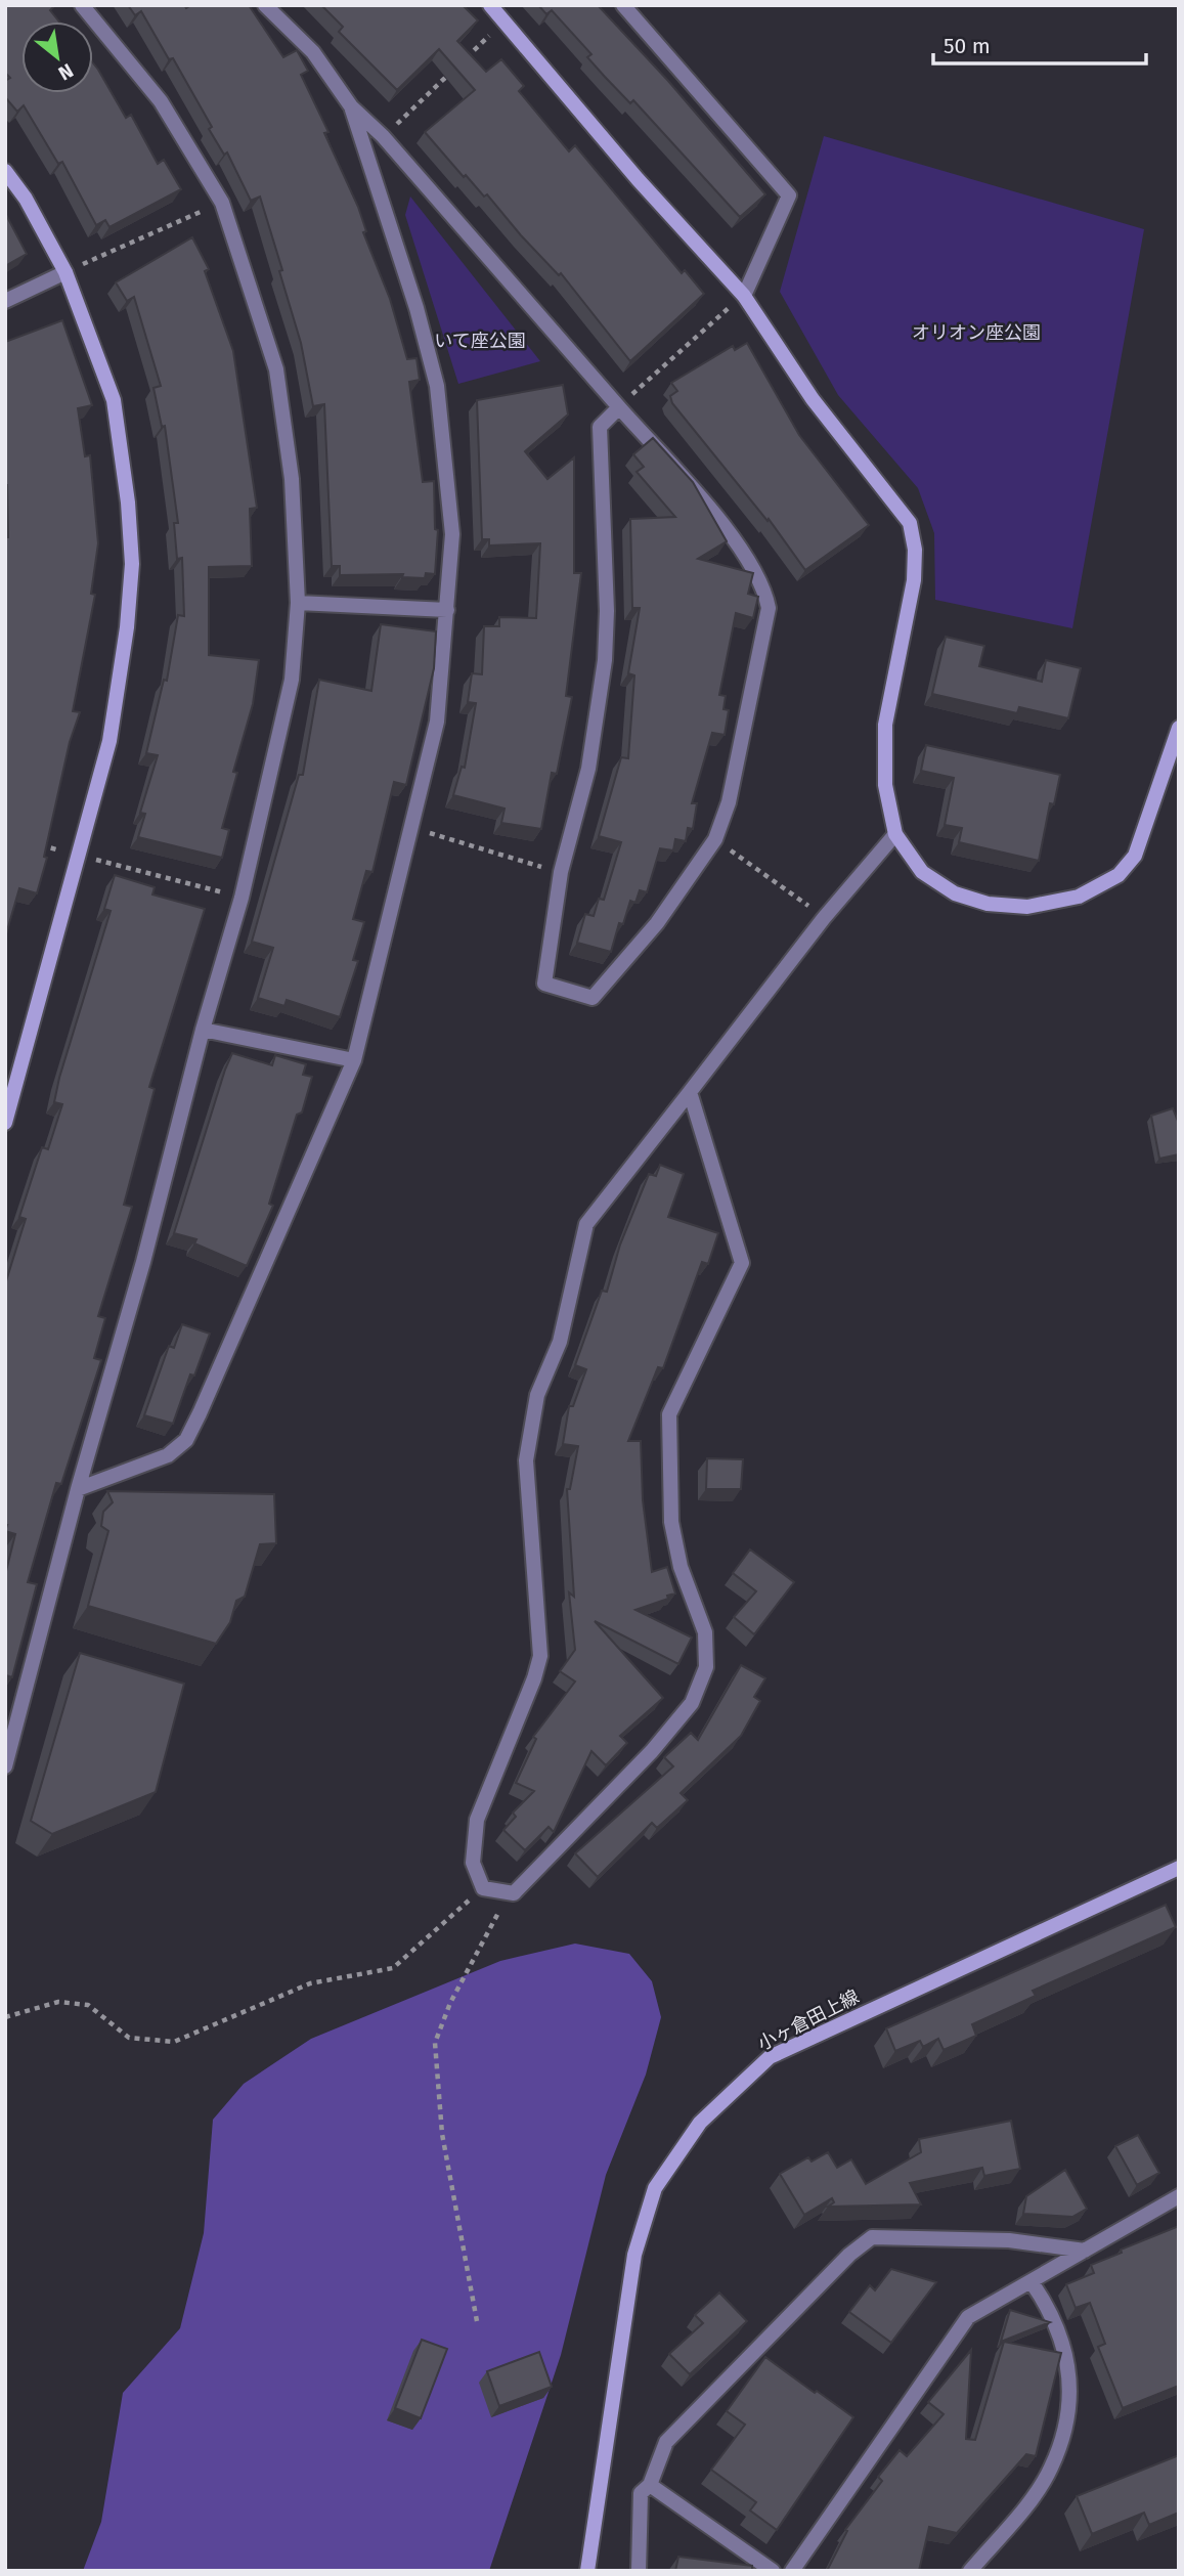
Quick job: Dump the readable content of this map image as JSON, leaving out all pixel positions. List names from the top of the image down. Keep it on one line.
{"streets":{"street":["小ヶ倉田上線"]},"parks":["オリオン座公園","いて座公園"],"scale_bar":"50 m","north":"bottom right"}
